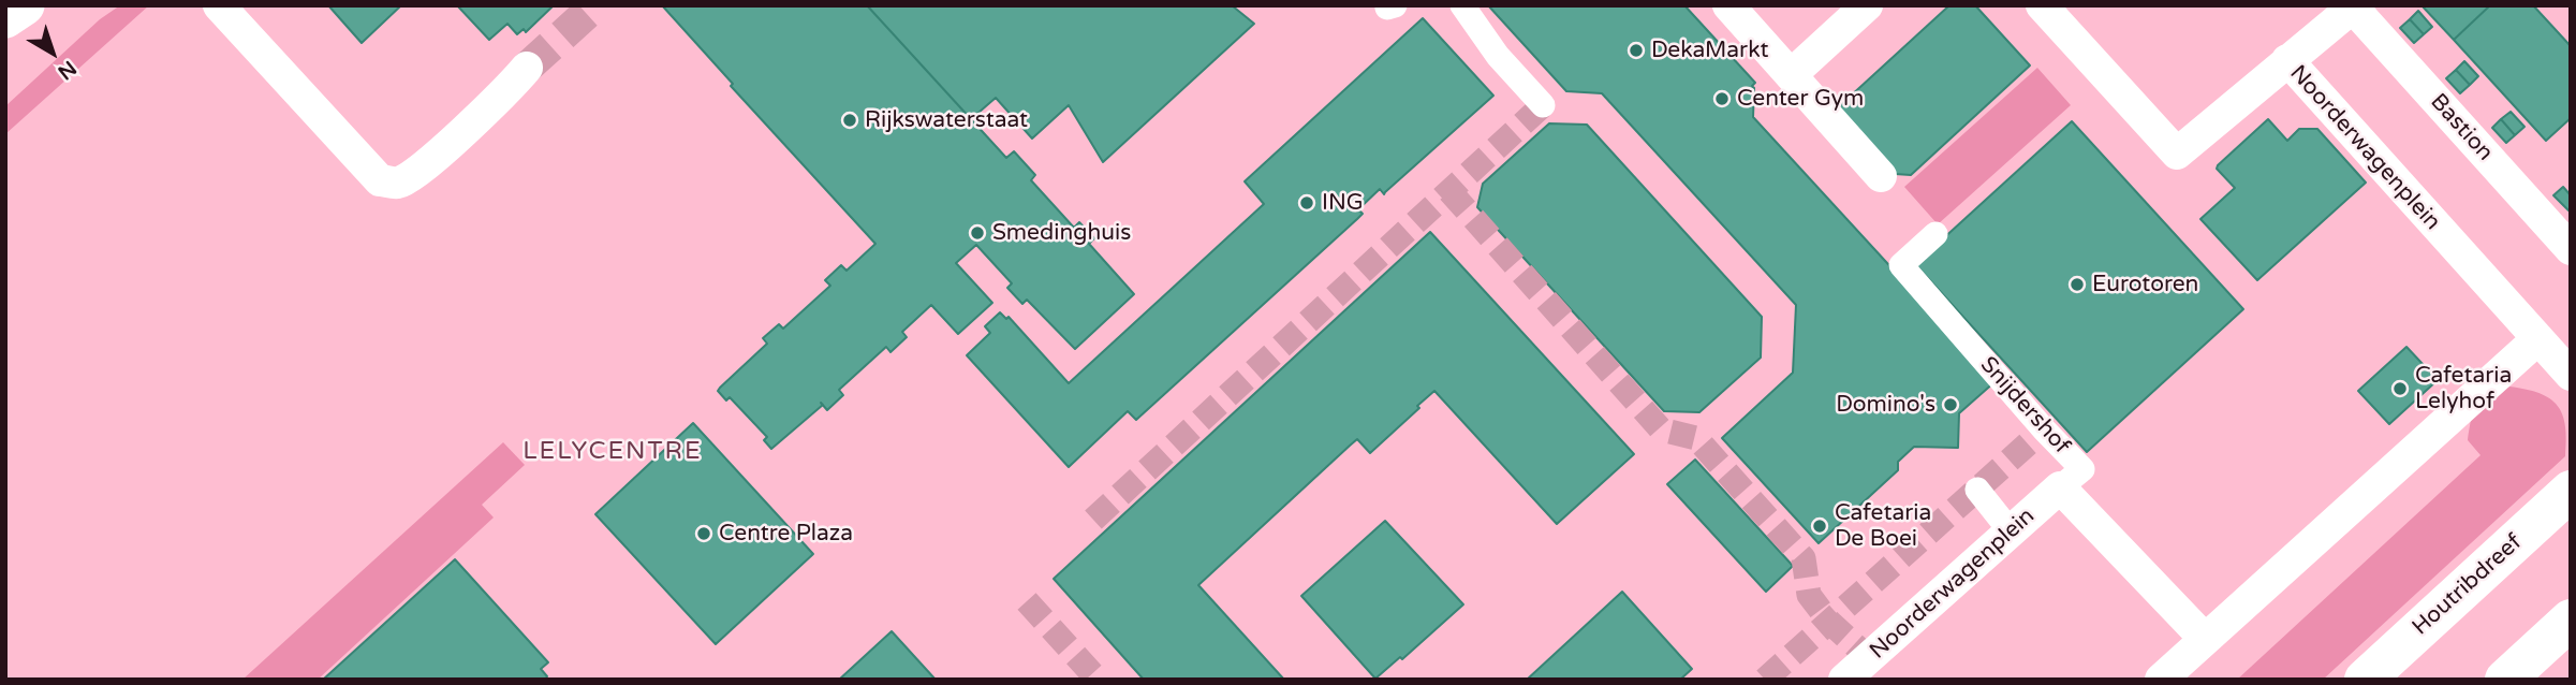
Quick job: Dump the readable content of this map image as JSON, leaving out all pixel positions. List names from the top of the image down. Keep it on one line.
{"streets":{"main road":["Houtribdreef"],"street":["Bastion","Noorderwagenplein","Snijdershof"]},"crossings":[["Bastion","Noorderwagenplein"],["Noorderwagenplein","Snijdershof"]],"districts":["LELYCENTRE"],"places":["DekaMarkt","Center Gym","Rijkswaterstaat","ING","Smedinghuis","Eurotoren","Cafetaria Lelyhof","Domino's","Cafetaria De Boei","Centre Plaza"],"north":"bottom right"}
